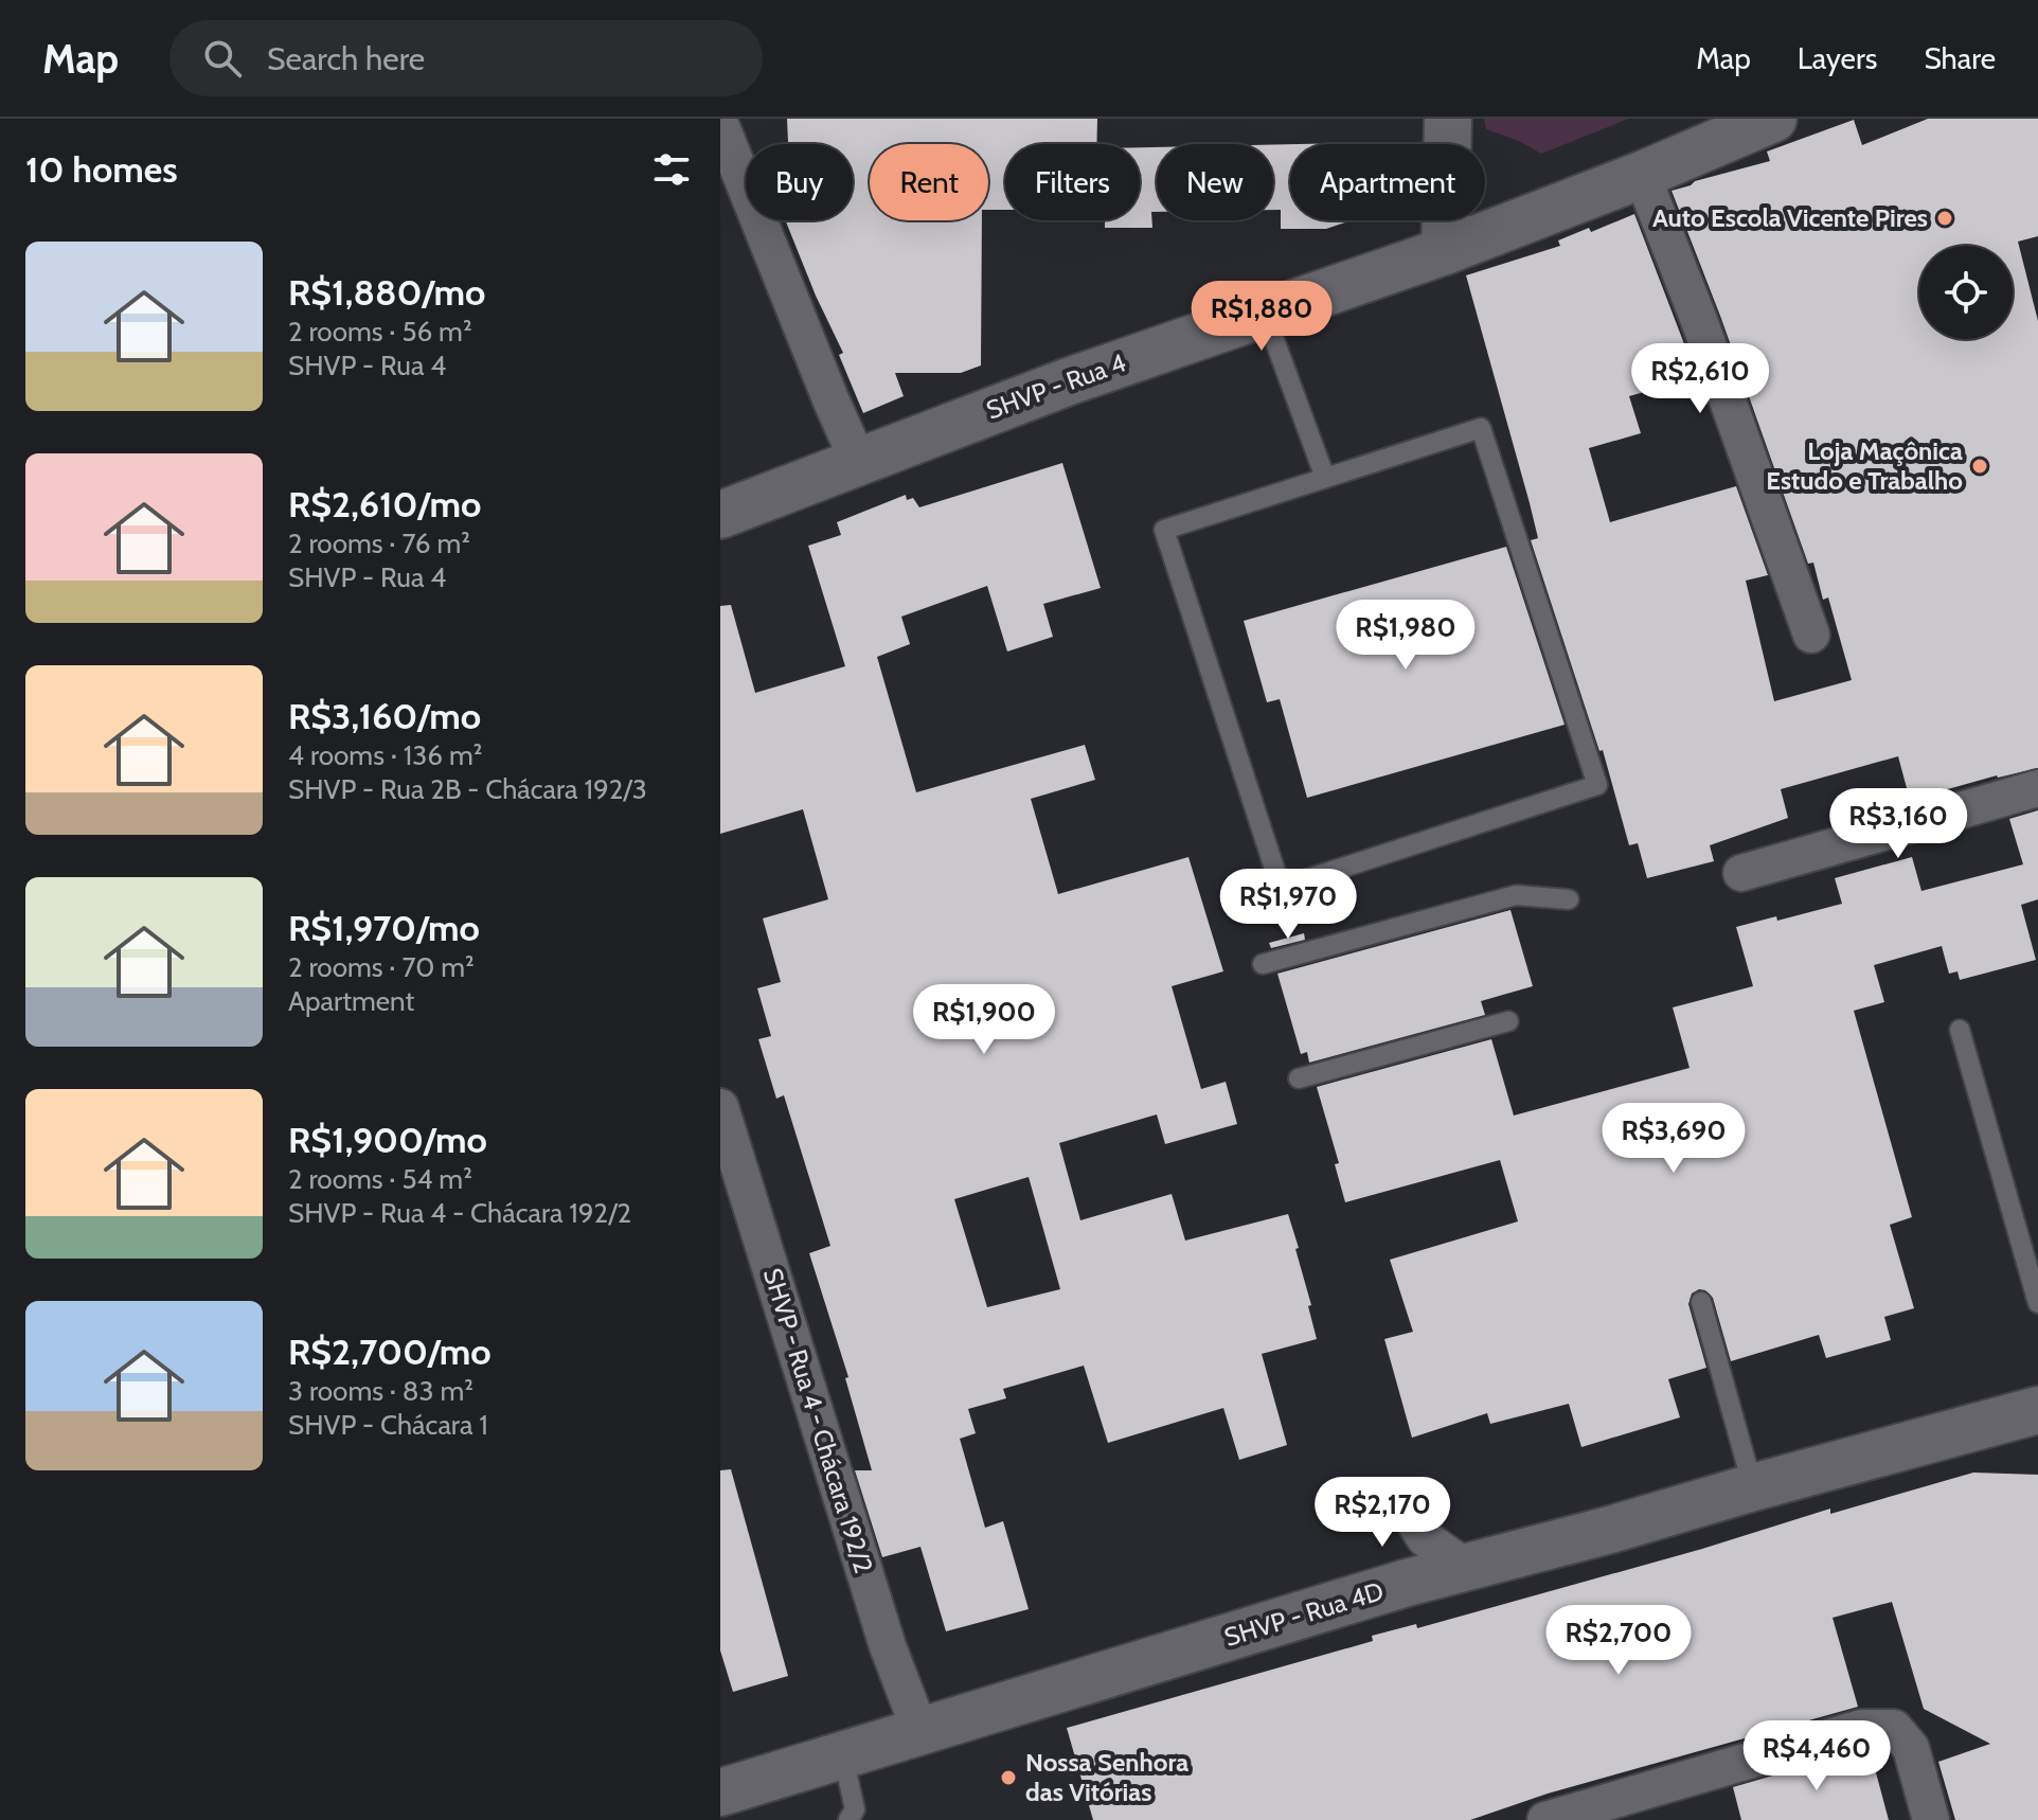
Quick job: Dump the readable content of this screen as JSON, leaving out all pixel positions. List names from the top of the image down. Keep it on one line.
{"streets":{"street":["SHVP - Rua 4","SHVP - Rua 4 - Chácara 192/2","SHVP - Rua 4D"]},"crossings":[["SHVP - Rua 4 - Chácara 192/2","SHVP - Rua 4D"]],"places":["Auto Escola Vicente Pires","Loja Maçônica Estudo e Trabalho","Nossa Senhora das Vitórias"],"page":{"header":"Map","search":"Search here","nav":["Map","Layers","Share"],"heading":"10 homes","chip":["Buy","Rent","Filters","New","Apartment"],"list":[{"name":"R$1,880/mo","note":"2 rooms · 56 m² · SHVP - Rua 4"},{"name":"R$2,610/mo","note":"2 rooms · 76 m² · SHVP - Rua 4"},{"name":"R$3,160/mo","note":"4 rooms · 136 m² · SHVP - Rua 2B - Chácara 192/3"},{"name":"R$1,970/mo","note":"2 rooms · 70 m² · Apartment"},{"name":"R$1,900/mo","note":"2 rooms · 54 m² · SHVP - Rua 4 - Chácara 192/2"},{"name":"R$2,700/mo","note":"3 rooms · 83 m² · SHVP - Chácara 1"}],"price":["R$1,880","R$2,610","R$1,980","R$3,160","R$1,970","R$1,900","R$3,690","R$2,170","R$2,700","R$4,460"]}}
